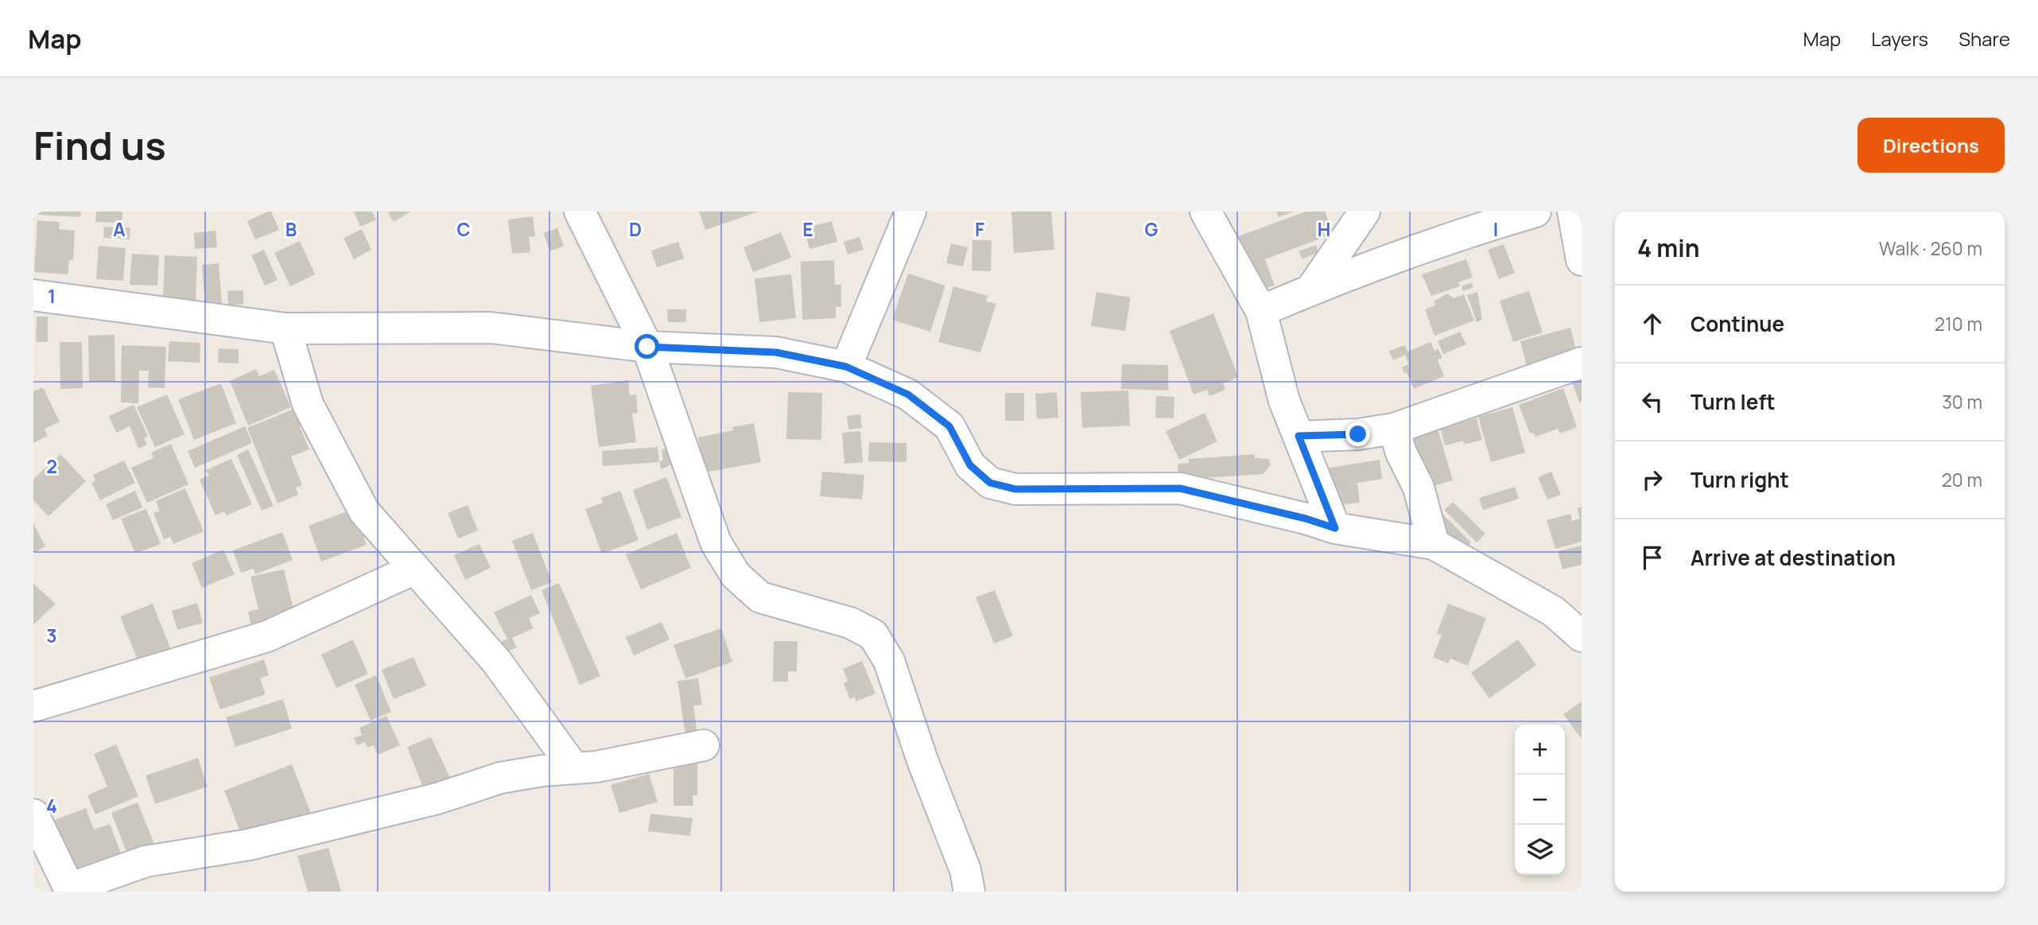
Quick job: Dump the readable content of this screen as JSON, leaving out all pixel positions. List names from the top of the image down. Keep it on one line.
{"page":{"header":"Map","nav":["Map","Layers","Share"],"buttons":"Directions","title":"Find us","heading":["4 min","Walk · 260 m"],"list":[["Continue","210 m"],["Turn left","30 m"],["Turn right","20 m"],"Arrive at destination"],"map_buttons":["+","−"]},"grid":{"columns":["A","B","C","D","E","F","G","H","I"],"rows":["1","2","3","4"]}}
